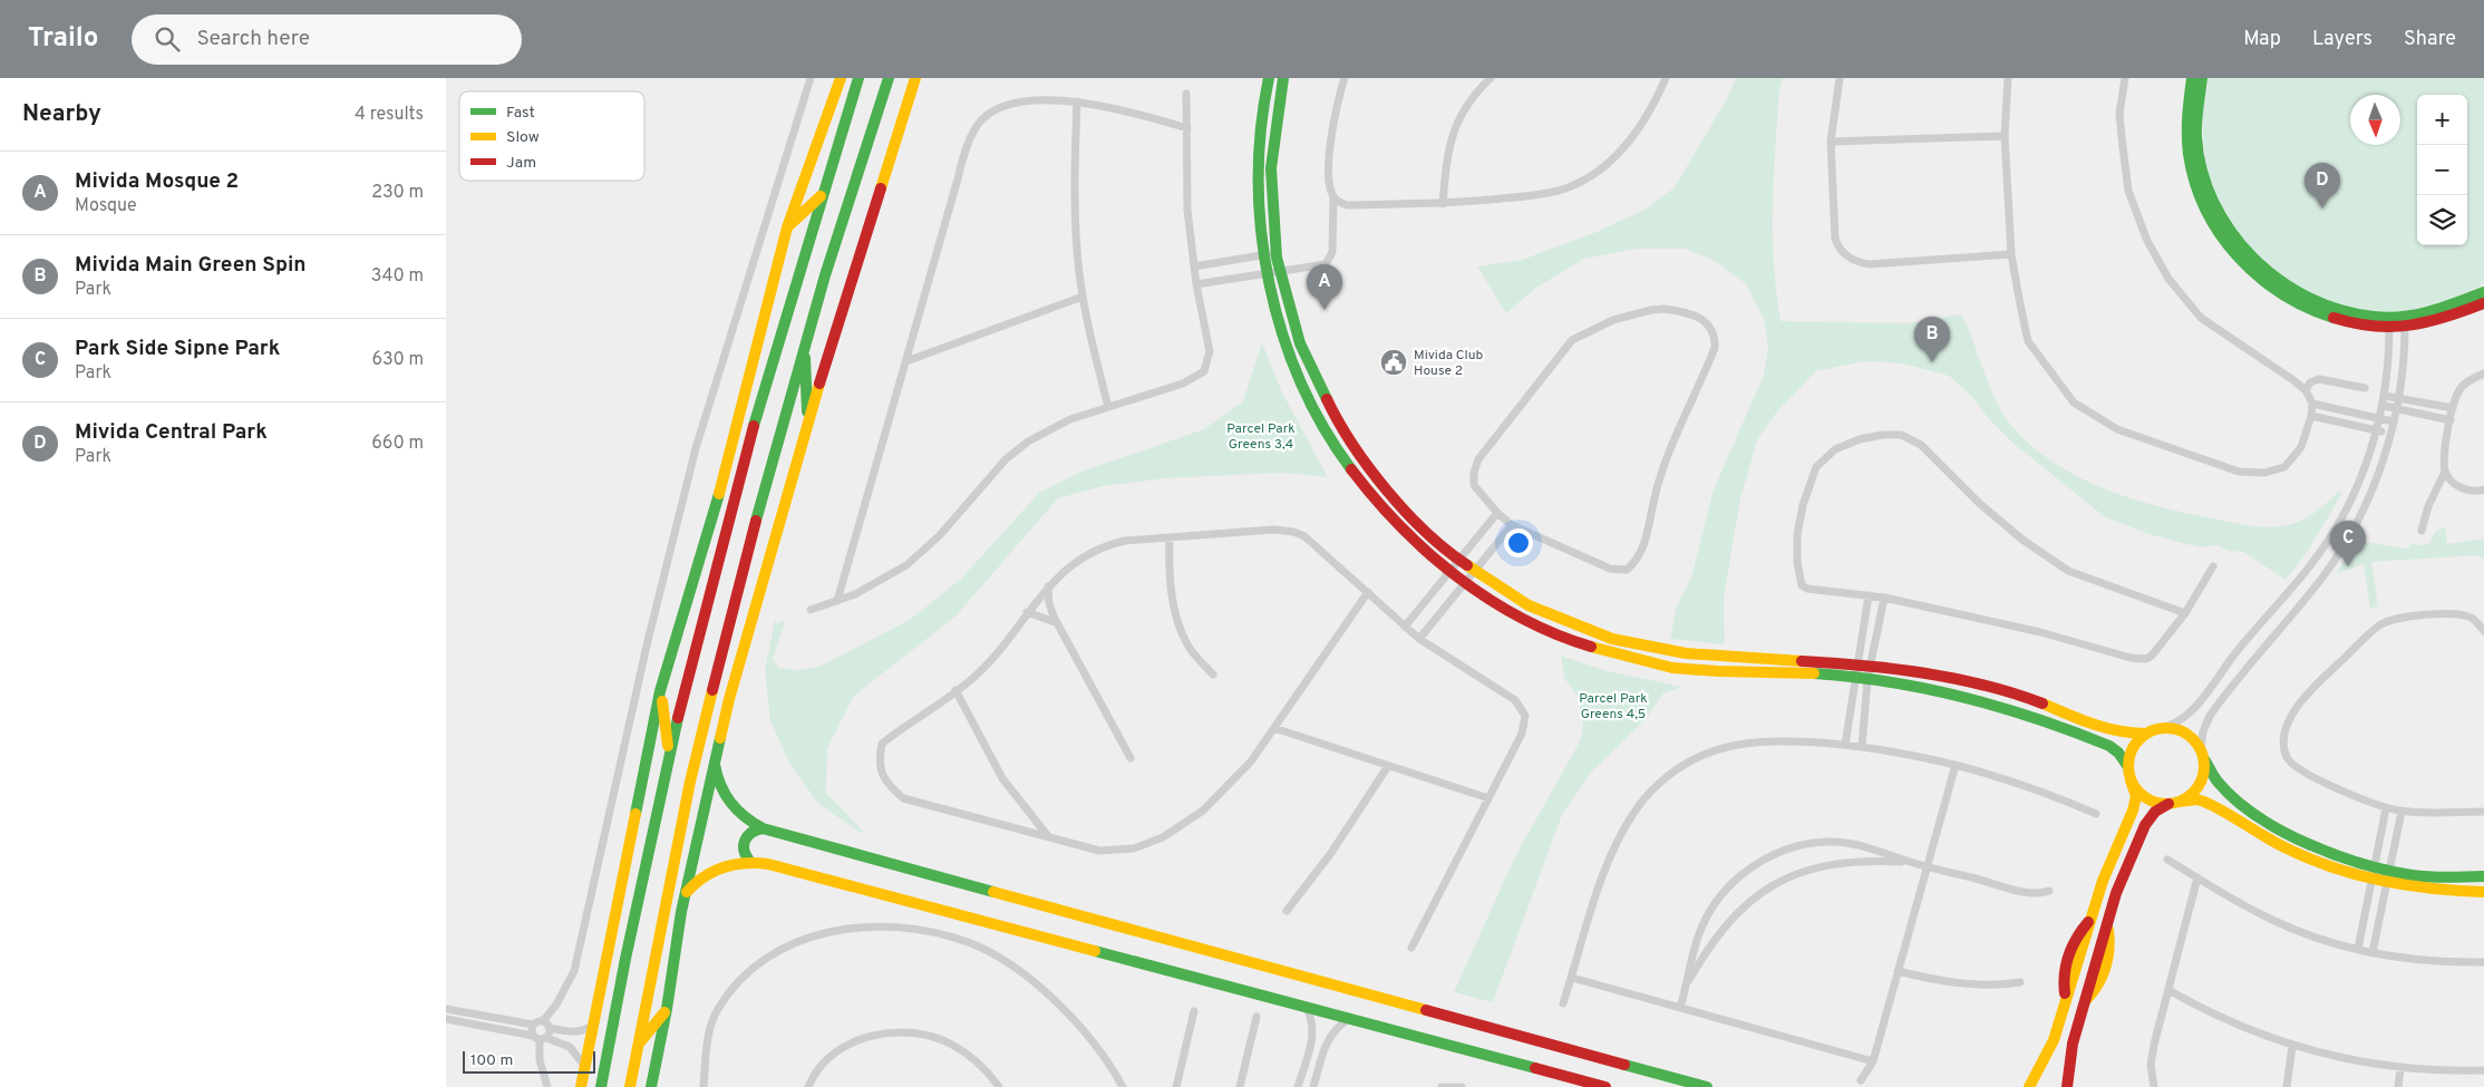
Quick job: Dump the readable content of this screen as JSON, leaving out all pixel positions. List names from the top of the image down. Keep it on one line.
{"parks":["Parcel Park Greens 3,4","Parcel Park Greens 4,5"],"places":{"public building":["Mivida Club House 2"]},"legend":["Fast","Slow","Jam"],"scale_bar":"100 m","north":"bottom","page":{"header":"Trailo","search":"Search here","nav":["Map","Layers","Share"],"heading":["Nearby","4 results"],"map_buttons":["+","−"],"list":[{"mark":"A","name":"Mivida Mosque 2","note":"Mosque","value":"230 m"},{"mark":"B","name":"Mivida Main Green Spin","note":"Park","value":"340 m"},{"mark":"C","name":"Park Side Sipne Park","note":"Park","value":"630 m"},{"mark":"D","name":"Mivida Central Park","note":"Park","value":"660 m"}],"pins":["D","A","B","C"],"scale":"100 m"}}
